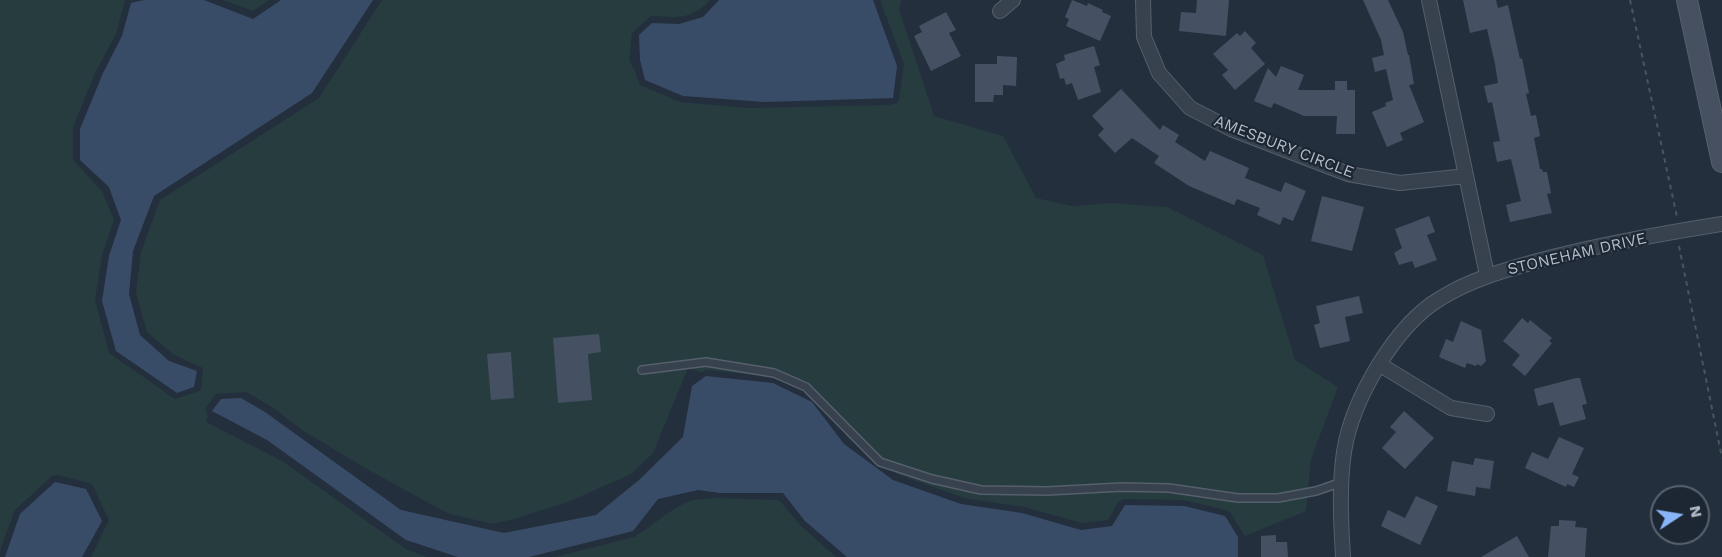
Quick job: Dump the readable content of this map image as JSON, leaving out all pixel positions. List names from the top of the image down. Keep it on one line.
{"streets":{"street":["AMESBURY CIRCLE","STONEHAM DRIVE"]},"north":"right"}
